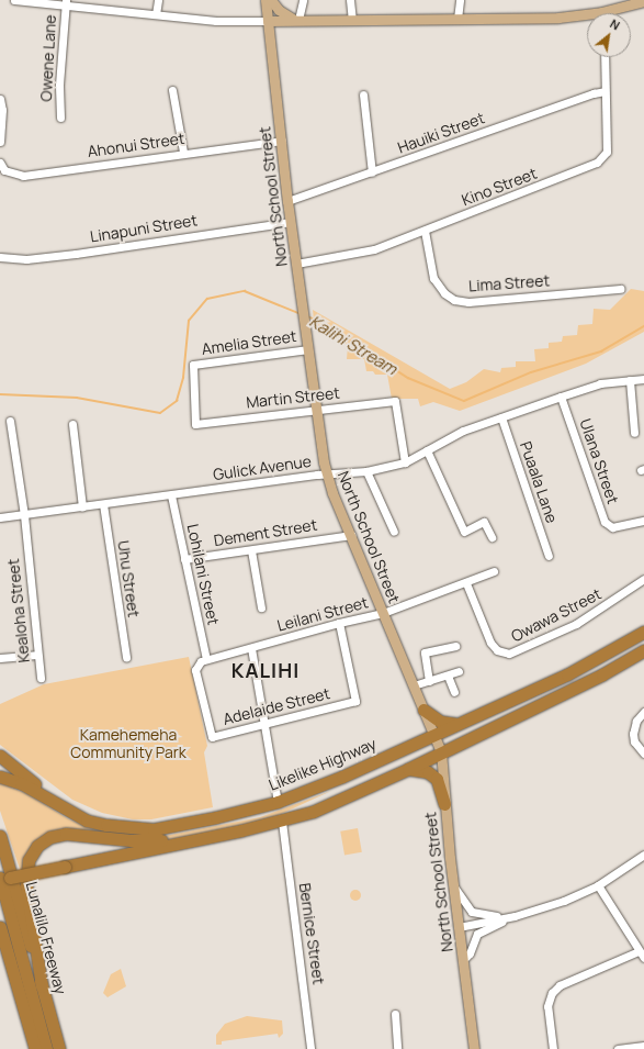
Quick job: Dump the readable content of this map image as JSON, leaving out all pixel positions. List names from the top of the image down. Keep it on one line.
{"streets":{"highway":["Likelike Highway","Lunalilo Freeway"],"main road":["North School Street"],"street":["Owene Lane","Hauiki Street","Ahonui Street","Kino Street","Linapuni Street","Lima Street","Amelia Street","Martin Street","Ulana Street","Gulick Avenue","Puaala Lane","Dement Street","Lohilani Street","Uhu Street","Kealoha Street","Leilani Street","Owawa Street","Adelaide Street","Bernice Street"]},"crossings":[["Hauiki Street","Kino Street"],["Hauiki Street","North School Street"],["Ahonui Street","North School Street"],["Kino Street","North School Street"],["Kino Street","Lima Street"],["North School Street","Linapuni Street"],["North School Street","Amelia Street"],["North School Street","Martin Street"],["North School Street","Gulick Avenue"],["North School Street","Dement Street"],["North School Street","Leilani Street"],["North School Street","Likelike Highway"],["Amelia Street","Martin Street"],["Martin Street","Gulick Avenue"],["Ulana Street","Gulick Avenue"],["Gulick Avenue","Puaala Lane"],["Gulick Avenue","Lohilani Street"],["Gulick Avenue","Uhu Street"],["Gulick Avenue","Kealoha Street"],["Dement Street","Lohilani Street"],["Lohilani Street","Leilani Street"],["Lohilani Street","Adelaide Street"],["Leilani Street","Owawa Street"],["Leilani Street","Adelaide Street"]],"districts":["KALIHI"],"water":["Kalihi Stream"],"parks":["Kamehemeha Community Park"],"north":"top right"}
